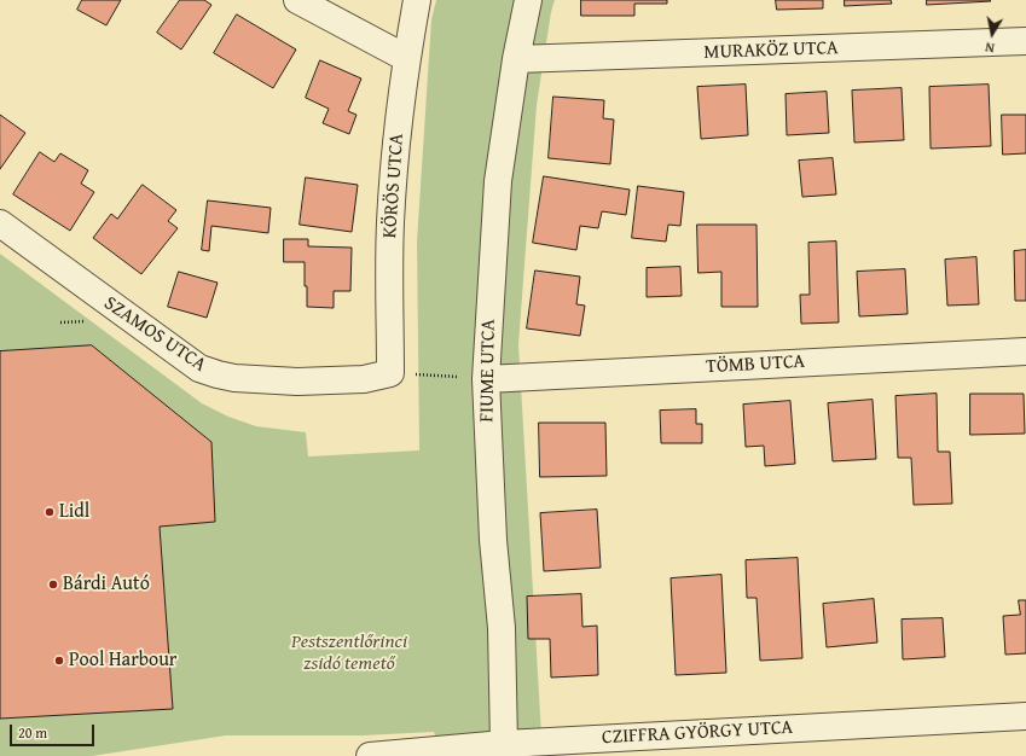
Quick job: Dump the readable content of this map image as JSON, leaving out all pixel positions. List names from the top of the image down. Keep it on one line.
{"streets":{"street":["MURAKÖZ UTCA","KÖRÖS UTCA","SZAMOS UTCA","TÖMB UTCA","FIUME UTCA","CZIFFRA GYÖRGY UTCA"]},"crossings":[["MURAKÖZ UTCA","FIUME UTCA"],["KÖRÖS UTCA","SZAMOS UTCA"],["TÖMB UTCA","FIUME UTCA"],["FIUME UTCA","CZIFFRA GYÖRGY UTCA"]],"parks":["Pestszentlőrinci zsidó temető"],"places":["Lidl","Bárdi Autó","Pool Harbour"],"scale_bar":"20 m","north":"bottom"}
